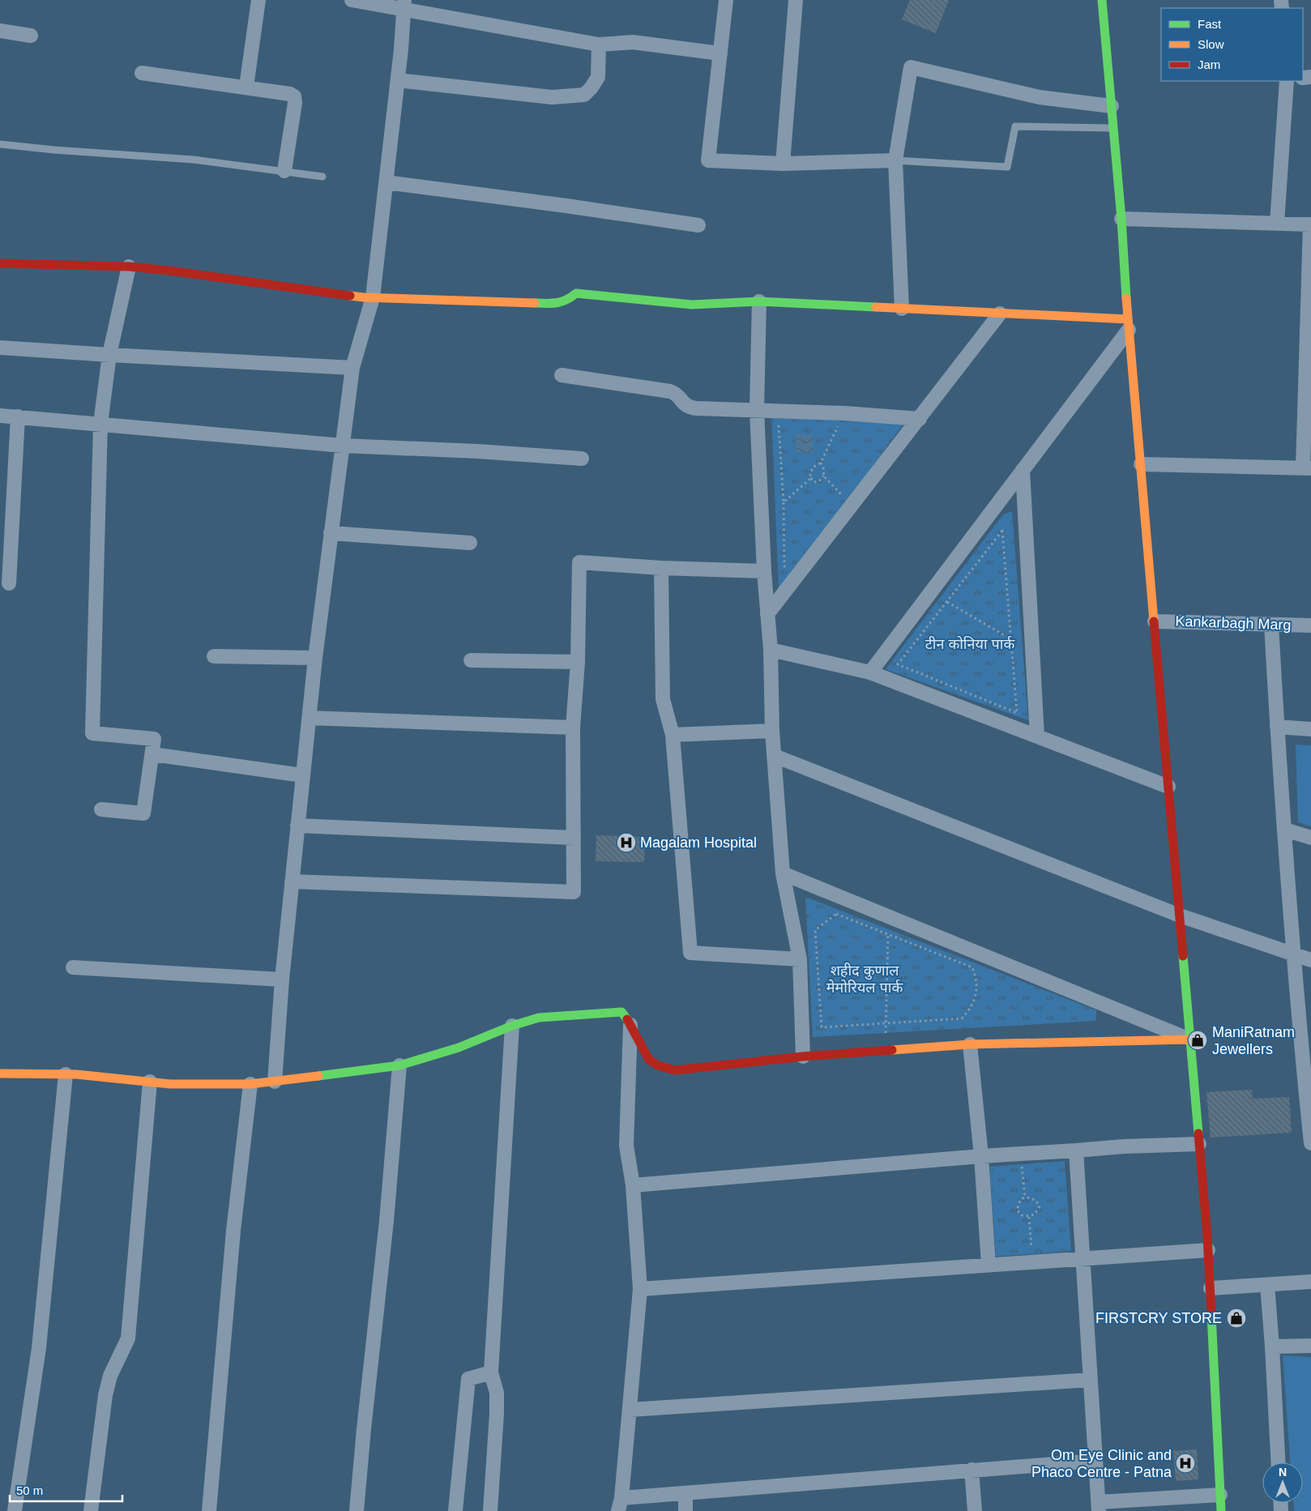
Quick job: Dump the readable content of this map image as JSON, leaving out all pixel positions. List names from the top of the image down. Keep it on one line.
{"streets":{"street":["Kankarbagh Marg"]},"parks":["टीन कोनिया पार्क","शहीद कुणाल मेमोरियल पार्क"],"places":{"hospital":["Magalam Hospital","Om Eye Clinic and Phaco Centre - Patna"],"shop":["ManiRatnam Jewellers","FIRSTCRY STORE"]},"legend":["Fast","Slow","Jam"],"scale_bar":"50 m","north":"top"}
